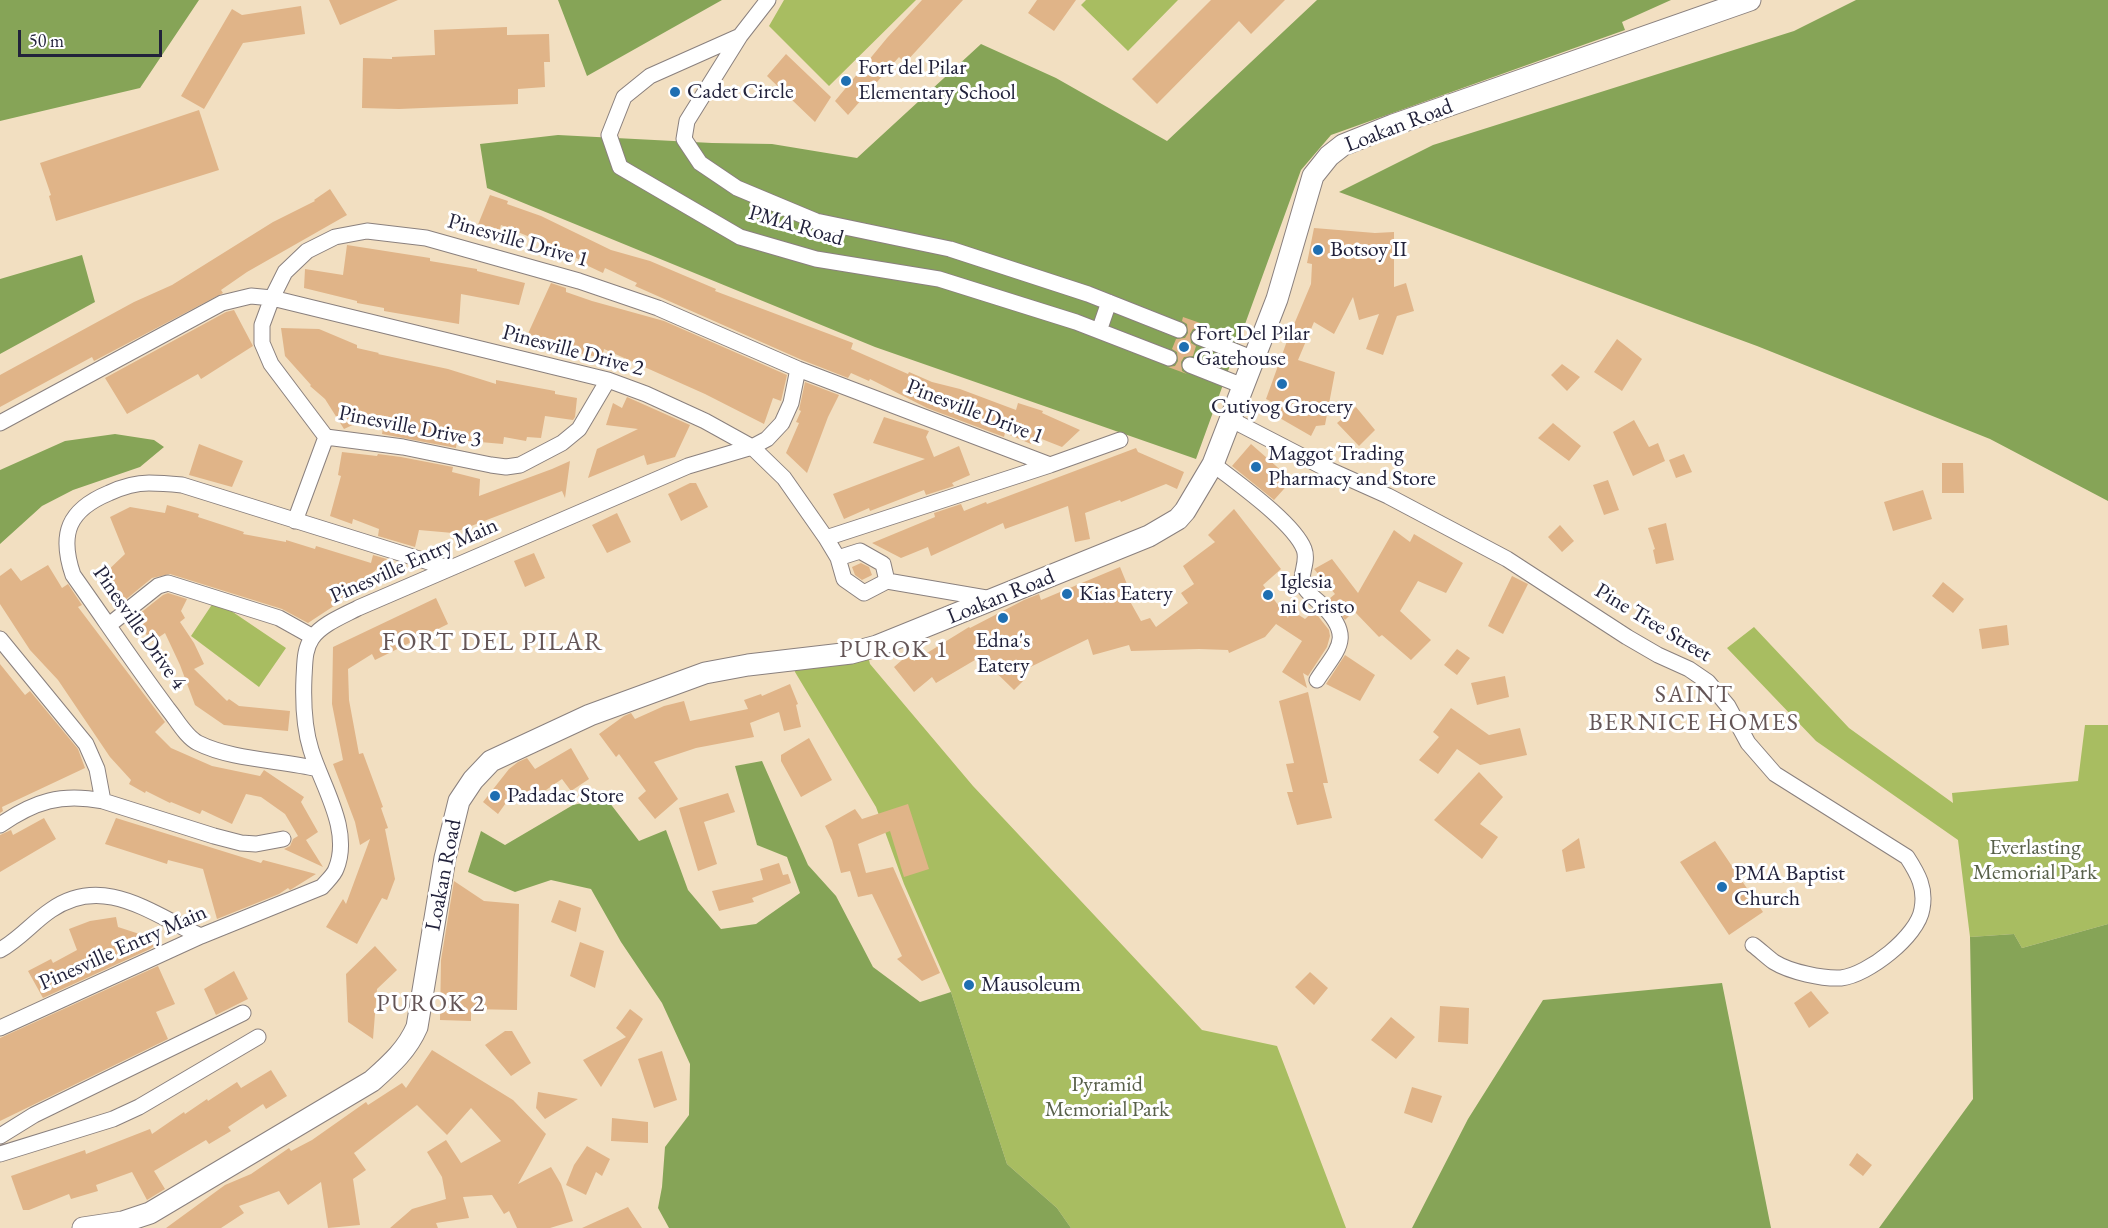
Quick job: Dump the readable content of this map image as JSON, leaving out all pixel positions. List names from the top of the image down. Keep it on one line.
{"streets":{"main road":["Loakan Road"],"street":["PMA Road","Pinesville Drive 1","Pinesville Drive 2","Pinesville Drive 3","Pinesville Entry Main","Pine Tree Street","Pinesville Drive 4"]},"crossings":[["Loakan Road","Pine Tree Street"],["Pinesville Drive 1","Pinesville Drive 2"],["Pinesville Drive 1","Pinesville Drive 3"],["Pinesville Drive 1","Pinesville Entry Main"],["Pinesville Drive 2","Pinesville Drive 3"],["Pinesville Drive 2","Pinesville Entry Main"],["Pinesville Entry Main","Pinesville Drive 4"]],"districts":["FORT DEL PILAR","PUROK 1","SAINT BERNICE HOMES","PUROK 2"],"parks":["Everlasting Memorial Park","Pyramid Memorial Park"],"places":["Fort del Pilar Elementary School","Cadet Circle","Botsoy II","Fort Del Pilar Gatehouse","Cutiyog Grocery","Maggot Trading Pharmacy and Store","Kias Eatery","Iglesia ni Cristo","Edna's Eatery","Padadac Store","PMA Baptist Church","Mausoleum"],"scale_bar":"50 m"}
